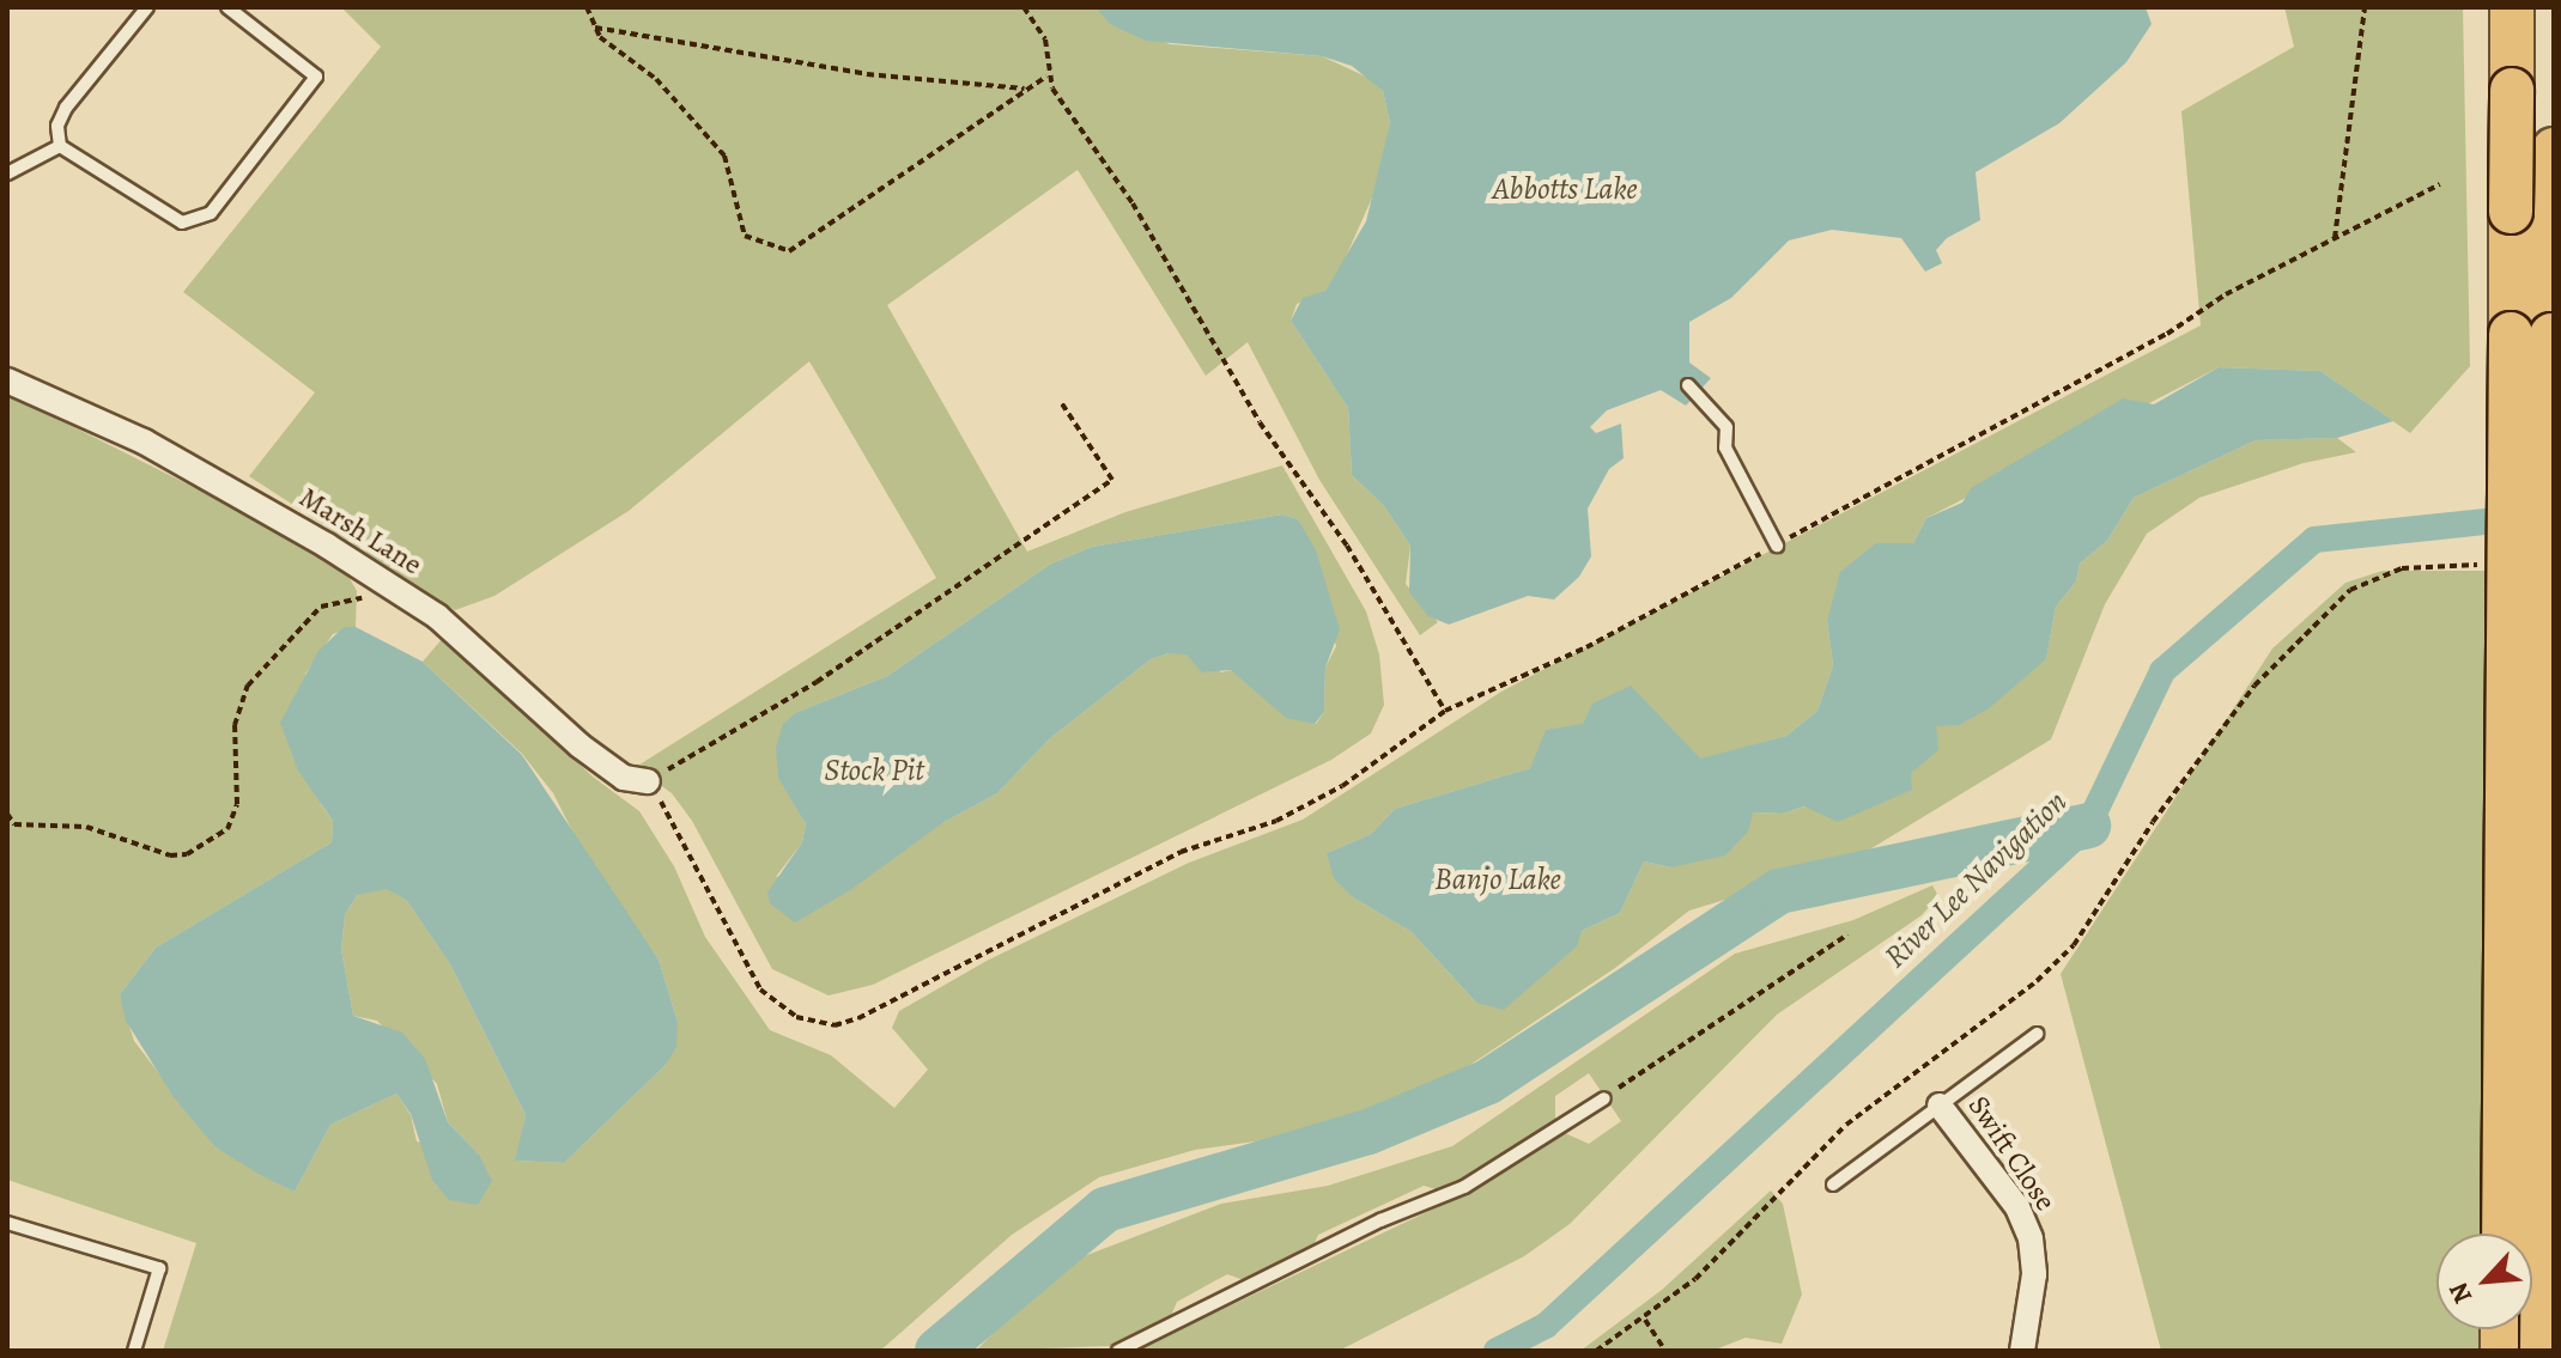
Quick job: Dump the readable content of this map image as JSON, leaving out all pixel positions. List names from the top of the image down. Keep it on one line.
{"streets":{"street":["Marsh Lane","Swift Close"]},"water":["Abbotts Lake","Stock Pit","Banjo Lake","River Lee Navigation"],"north":"bottom left"}
